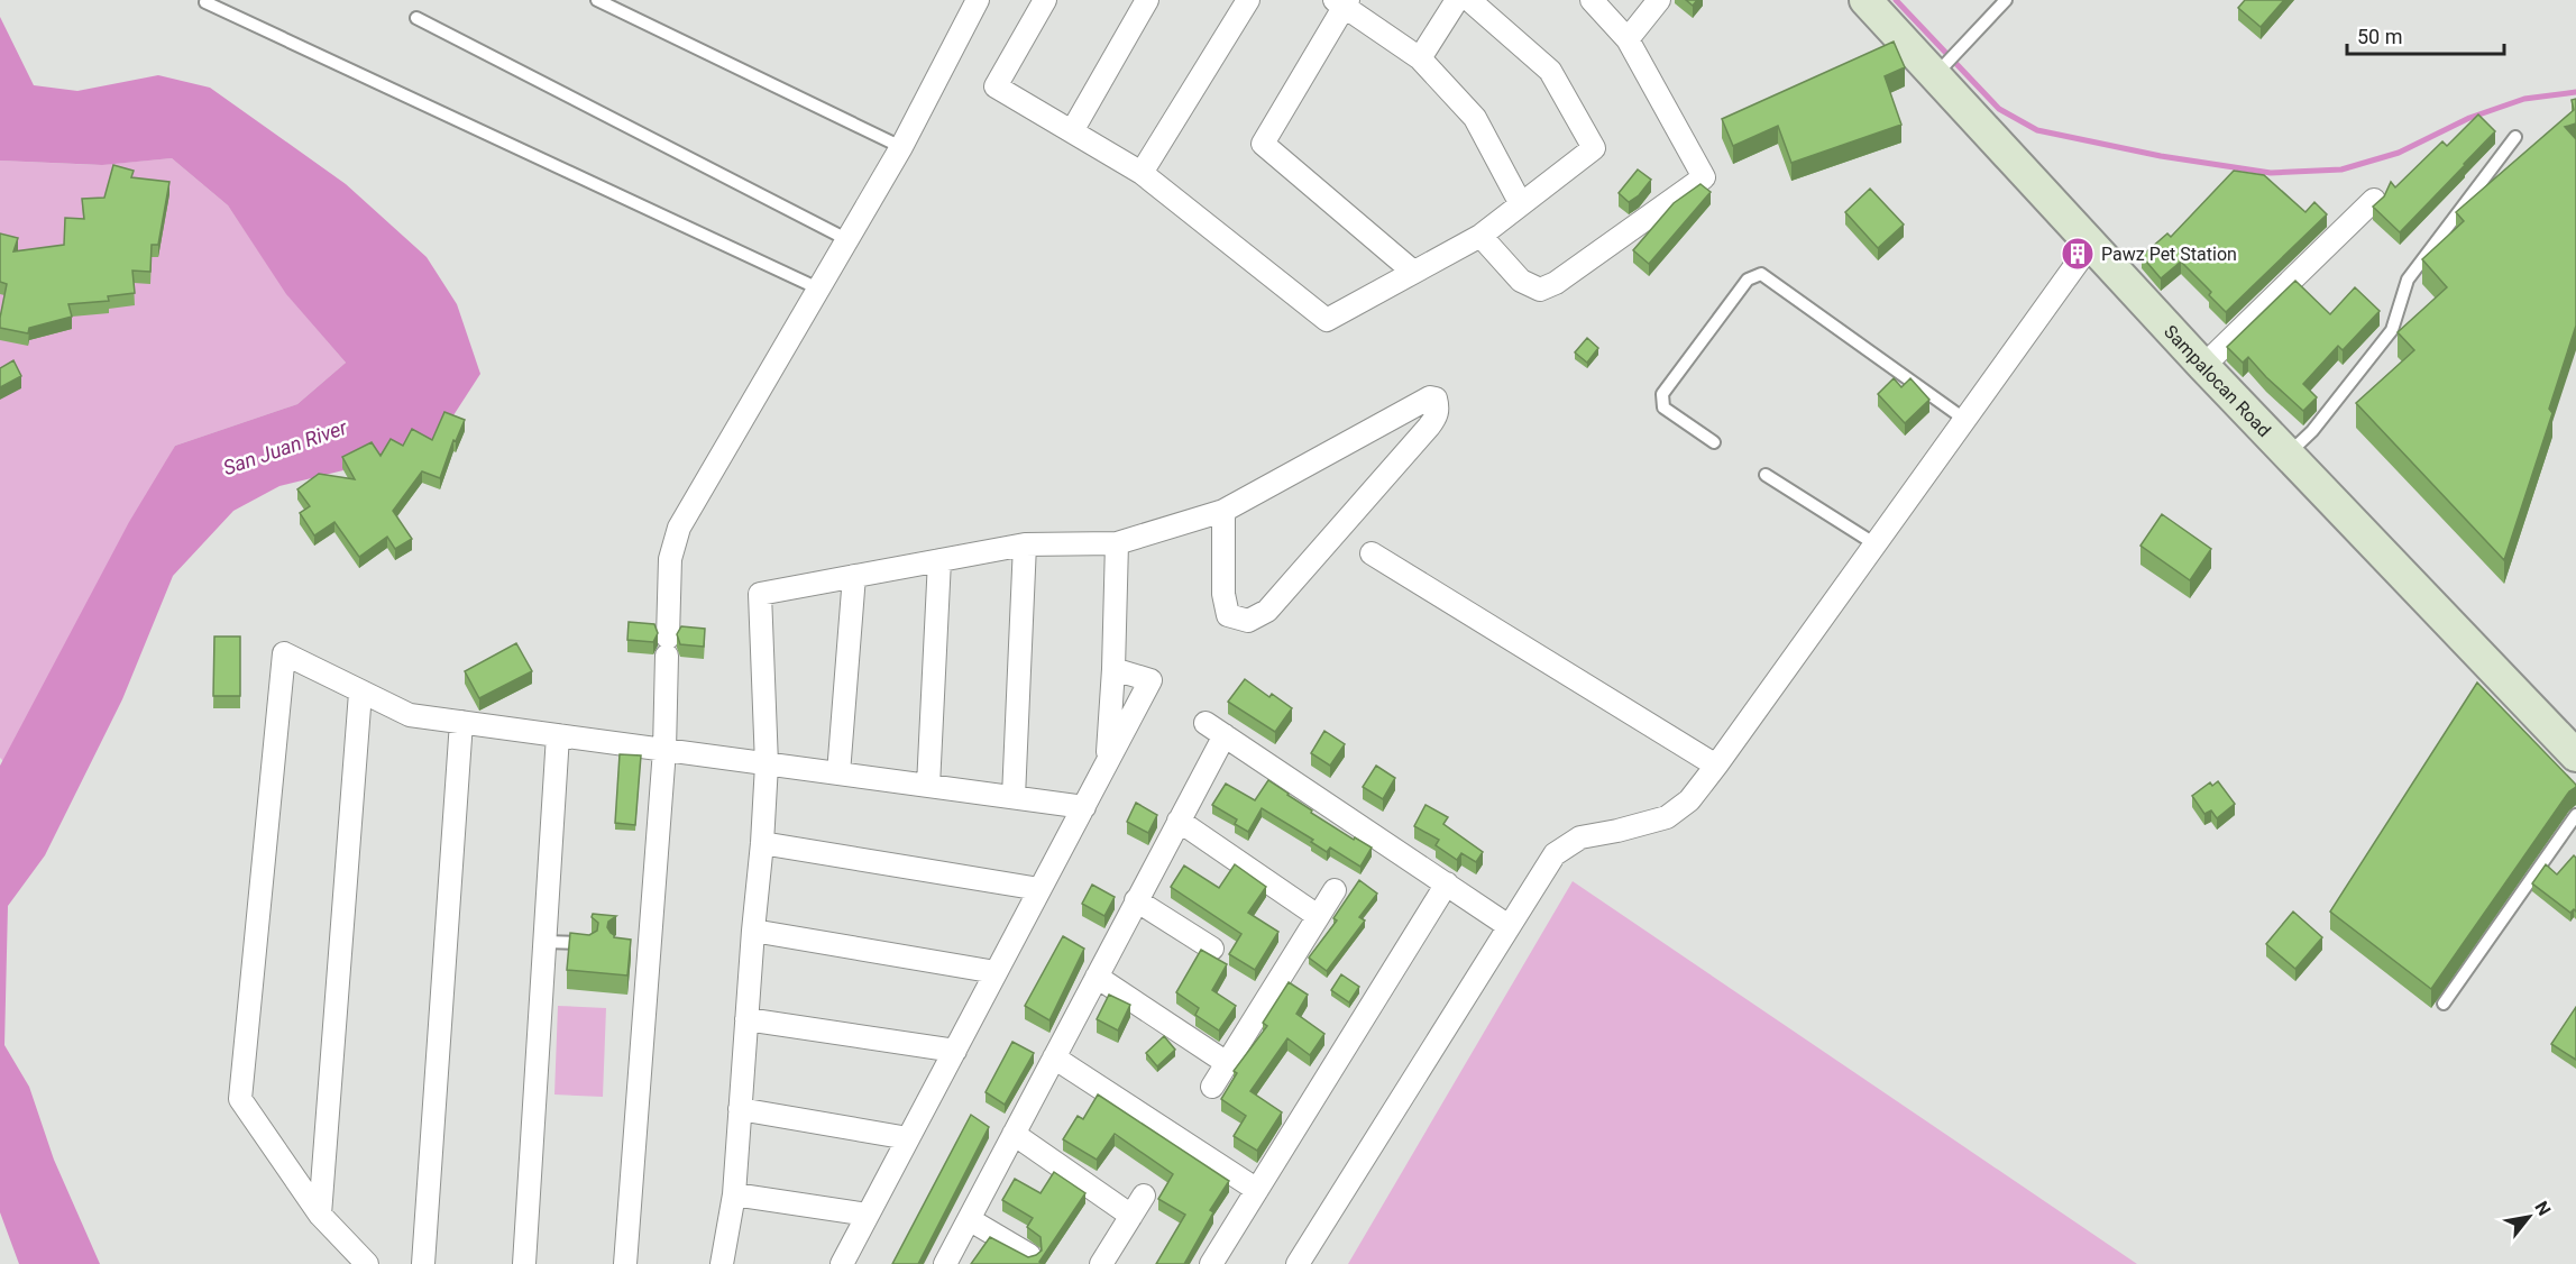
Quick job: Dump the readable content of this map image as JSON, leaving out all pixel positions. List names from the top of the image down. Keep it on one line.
{"streets":{"main road":["Sampalocan Road"]},"water":["San Juan River"],"places":{"building":["Pawz Pet Station"]},"scale_bar":"50 m","north":"top right"}
